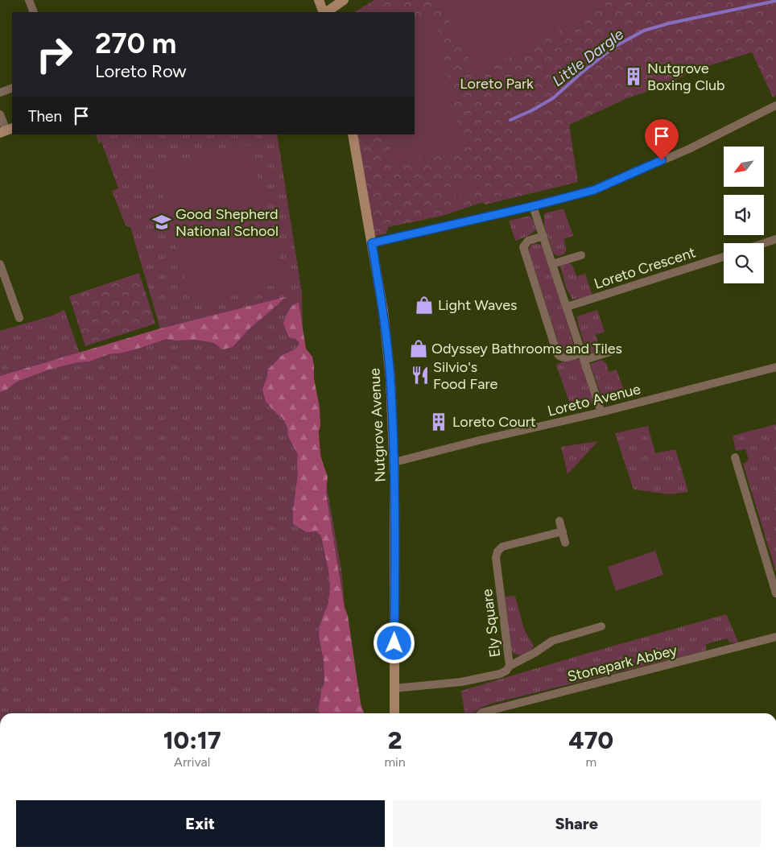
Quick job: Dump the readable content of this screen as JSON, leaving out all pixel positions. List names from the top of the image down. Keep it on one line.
{"streets":{"main road":["Nutgrove Avenue"],"street":["Loreto Crescent","Loreto Avenue","Ely Square","Stonepark Abbey"]},"crossings":[["Loreto Avenue","Nutgrove Avenue"],["Nutgrove Avenue","Ely Square"]],"water":["Little Dargle"],"parks":["Loreto Park"],"places":{"building":["Nutgrove Boxing Club","Loreto Court"],"school or university":["Good Shepherd National School"],"shop":["Light Waves","Odyssey Bathrooms and Tiles"],"restaurant":["Silvio's Food Fare"]},"north":"bottom left","page":{"turn":["270 m","Loreto Row"],"then":"Then","eta":["10:17","Arrival","2","min","470","m"],"buttons":["Exit","Share"]}}
